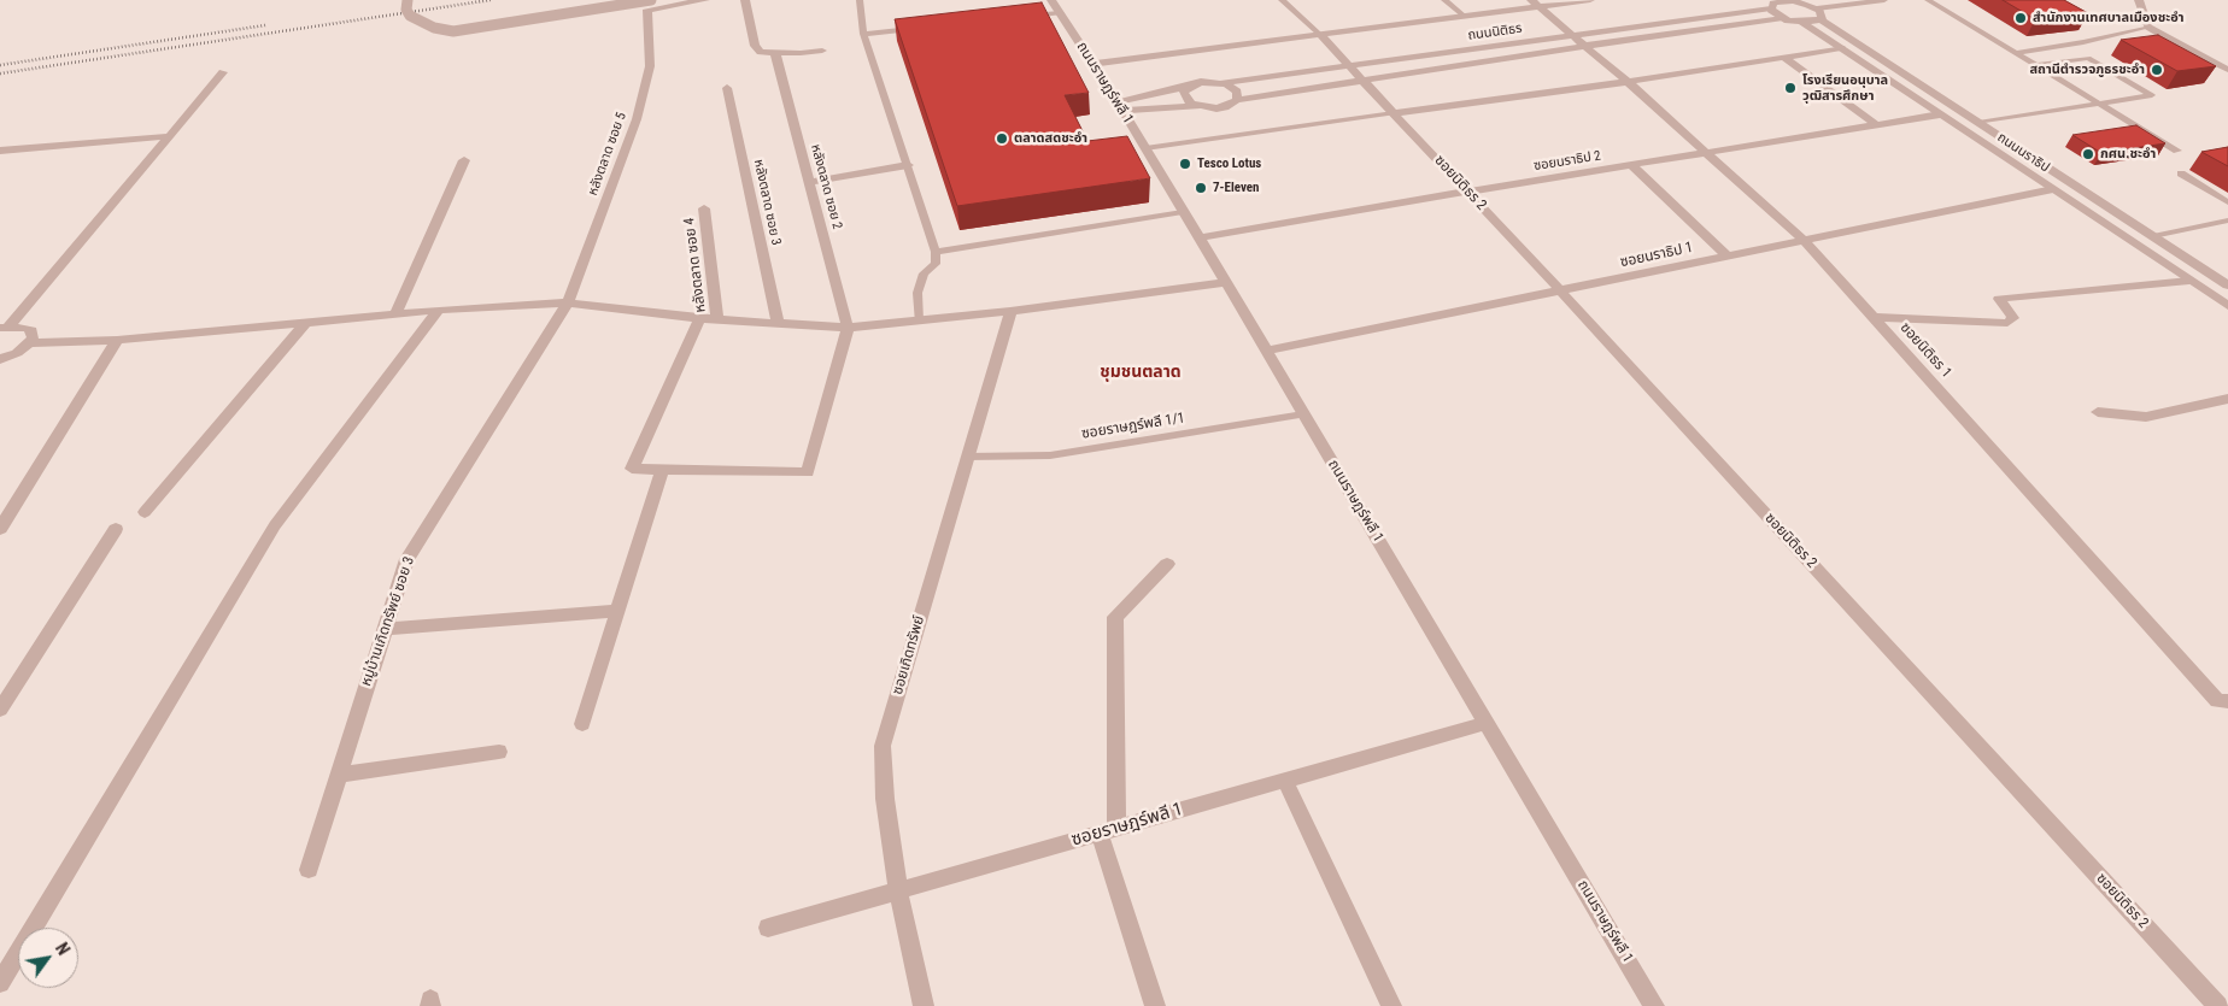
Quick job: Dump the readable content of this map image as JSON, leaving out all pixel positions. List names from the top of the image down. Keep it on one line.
{"streets":{"street":["ถนนนิติธร","ถนนราษฎร์พลี 1","ถนนนราธิป","หลังตลาด ซอย 5","ซอยนราธิป 2","ซอยนิติธร 2","หลังตลาด ซอย 2","หลังตลาด ซอย 3","ซอยนราธิป 1","หลังตลาด ซอย 4","ซอยนิติธร 1","หมู่บ้านเกิดทรัพย์ ซอย 3","ซอยเกิดทรัพย์","ซอยราษฎร์พลี 1"],"lane":["ซอยราษฎร์พลี 1/1"]},"crossings":[["ถนนนิติธร","ถนนราษฎร์พลี 1"],["ถนนนิติธร","ถนนนราธิป"],["ถนนนิติธร","ซอยนิติธร 2"],["ถนนนิติธร","ซอยนิติธร 1"],["ถนนราษฎร์พลี 1","ซอยนราธิป 2"],["ถนนราษฎร์พลี 1","ซอยนราธิป 1"],["ถนนราษฎร์พลี 1","ซอยราษฎร์พลี 1/1"],["ถนนราษฎร์พลี 1","ซอยราษฎร์พลี 1"],["ถนนนราธิป","ซอยนราธิป 2"],["ถนนนราธิป","ซอยนราธิป 1"],["หลังตลาด ซอย 5","หมู่บ้านเกิดทรัพย์ ซอย 3"],["ซอยนราธิป 2","ซอยนิติธร 2"],["ซอยนราธิป 2","ซอยนิติธร 1"],["ซอยนิติธร 2","ซอยนราธิป 1"],["ซอยนราธิป 1","ซอยนิติธร 1"],["ซอยราษฎร์พลี 1/1","ซอยเกิดทรัพย์"],["ซอยเกิดทรัพย์","ซอยราษฎร์พลี 1"]],"districts":["ชุมชนตลาด"],"places":["สํานักงานเทศบาลเมืองชะอำ","สถานีตำรวจภูธรชะอำ","โรงเรียนอนุบาล วุฒิสารศึกษา","ตลาดสดชะอำ","กศน.ชะอำ","Tesco Lotus","7-Eleven"],"north":"top right"}
